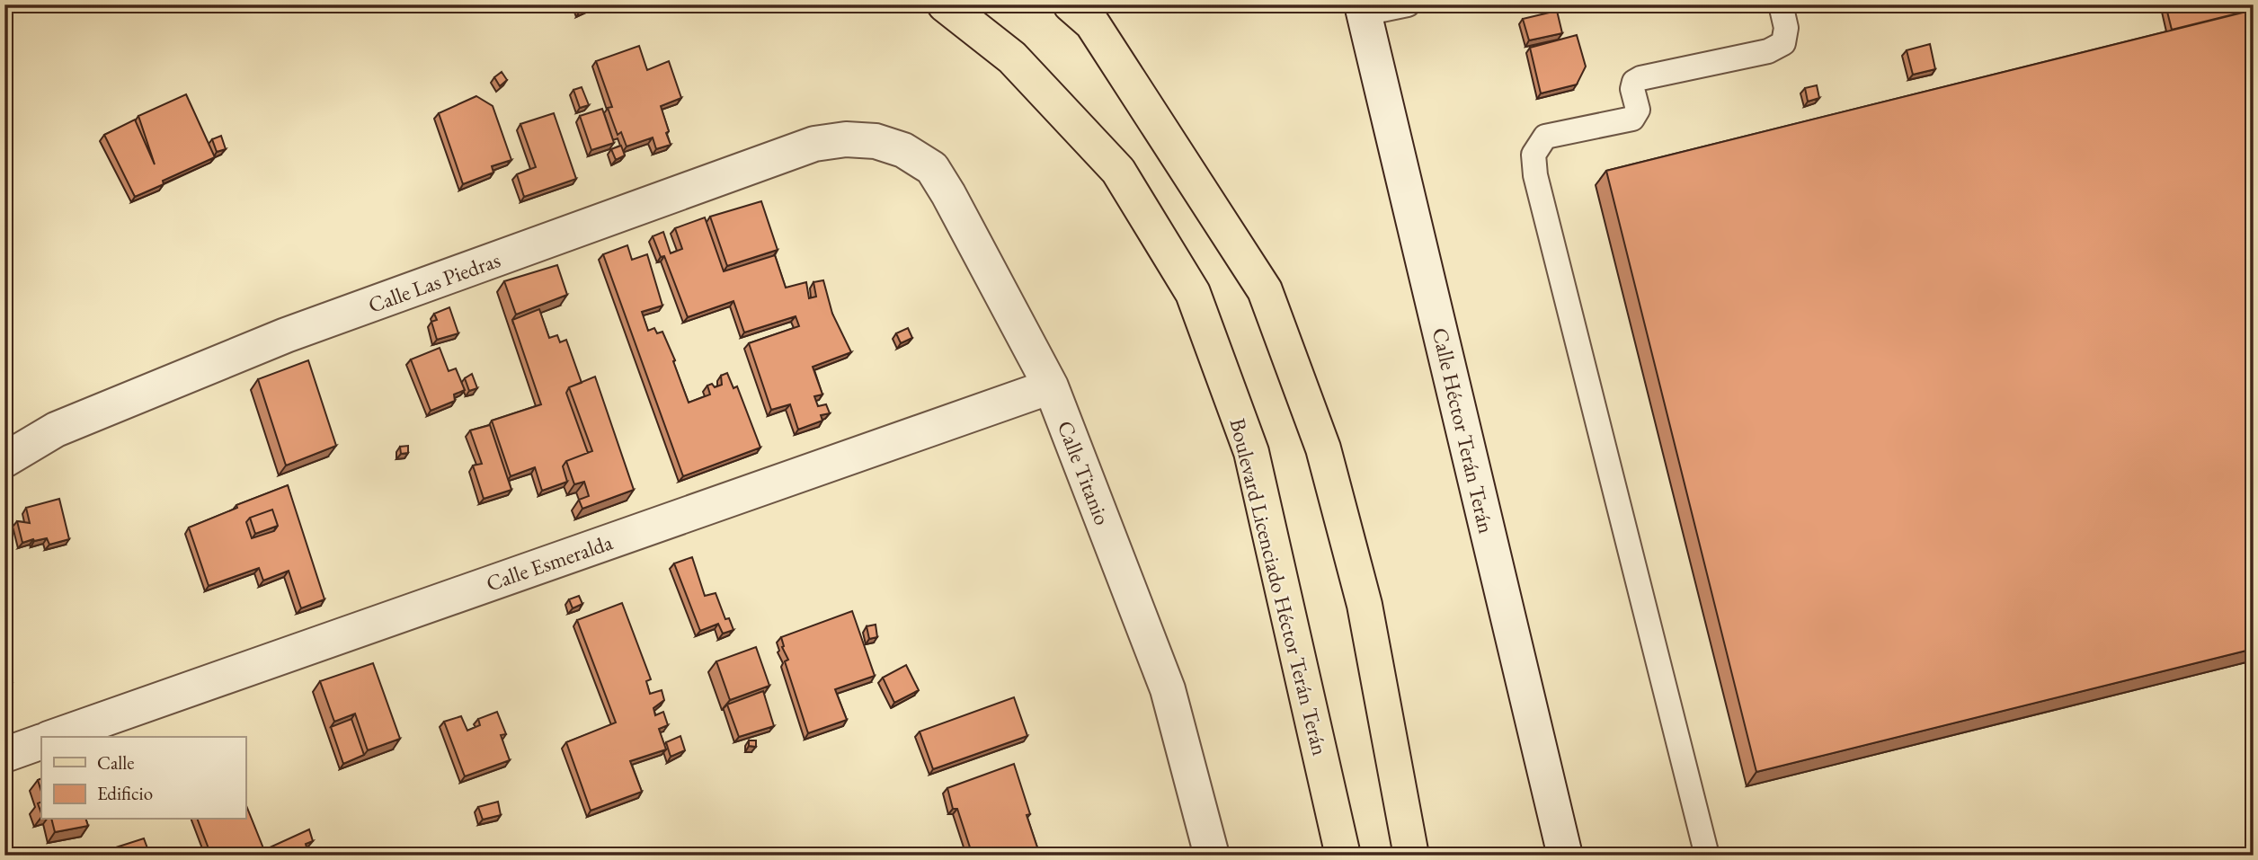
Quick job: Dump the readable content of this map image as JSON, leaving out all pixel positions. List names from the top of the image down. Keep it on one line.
{"streets":{"main road":["Boulevard Licenciado Héctor Terán Terán"],"street":["Calle Las Piedras","Calle Héctor Terán Terán","Calle Titanio","Calle Esmeralda"]},"crossings":[["Calle Las Piedras","Calle Titanio"],["Calle Titanio","Calle Esmeralda"]],"legend":["Calle","Edificio"]}
